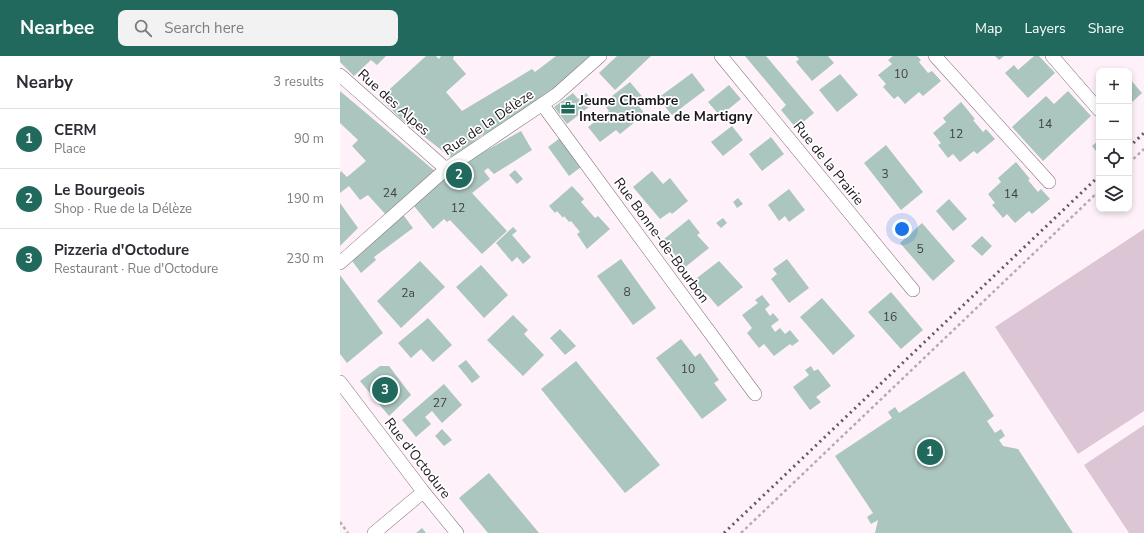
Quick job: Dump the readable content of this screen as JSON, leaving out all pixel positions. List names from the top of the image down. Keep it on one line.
{"streets":{"street":["Rue des Alpes","Rue de la Délèze","Rue de la Prairie","Rue Bonne-de-Bourbon","Rue d'Octodure"]},"crossings":[["Rue des Alpes","Rue de la Délèze"],["Rue de la Délèze","Rue Bonne-de-Bourbon"]],"places":{"office":["Jeune Chambre Internationale de Martigny"]},"house_numbers":["10","14","12","3","24","14","12","5","8","2a","16","10","27"],"page":{"header":"Nearbee","search":"Search here","nav":["Map","Layers","Share"],"heading":["Nearby","3 results"],"map_buttons":["+","−"],"list":[{"mark":"1","name":"CERM","note":"Place","value":"90 m"},{"mark":"2","name":"Le Bourgeois","note":"Shop · Rue de la Délèze","value":"190 m"},{"mark":"3","name":"Pizzeria d'Octodure","note":"Restaurant · Rue d'Octodure","value":"230 m"}],"pins":["2","3","1"]}}
